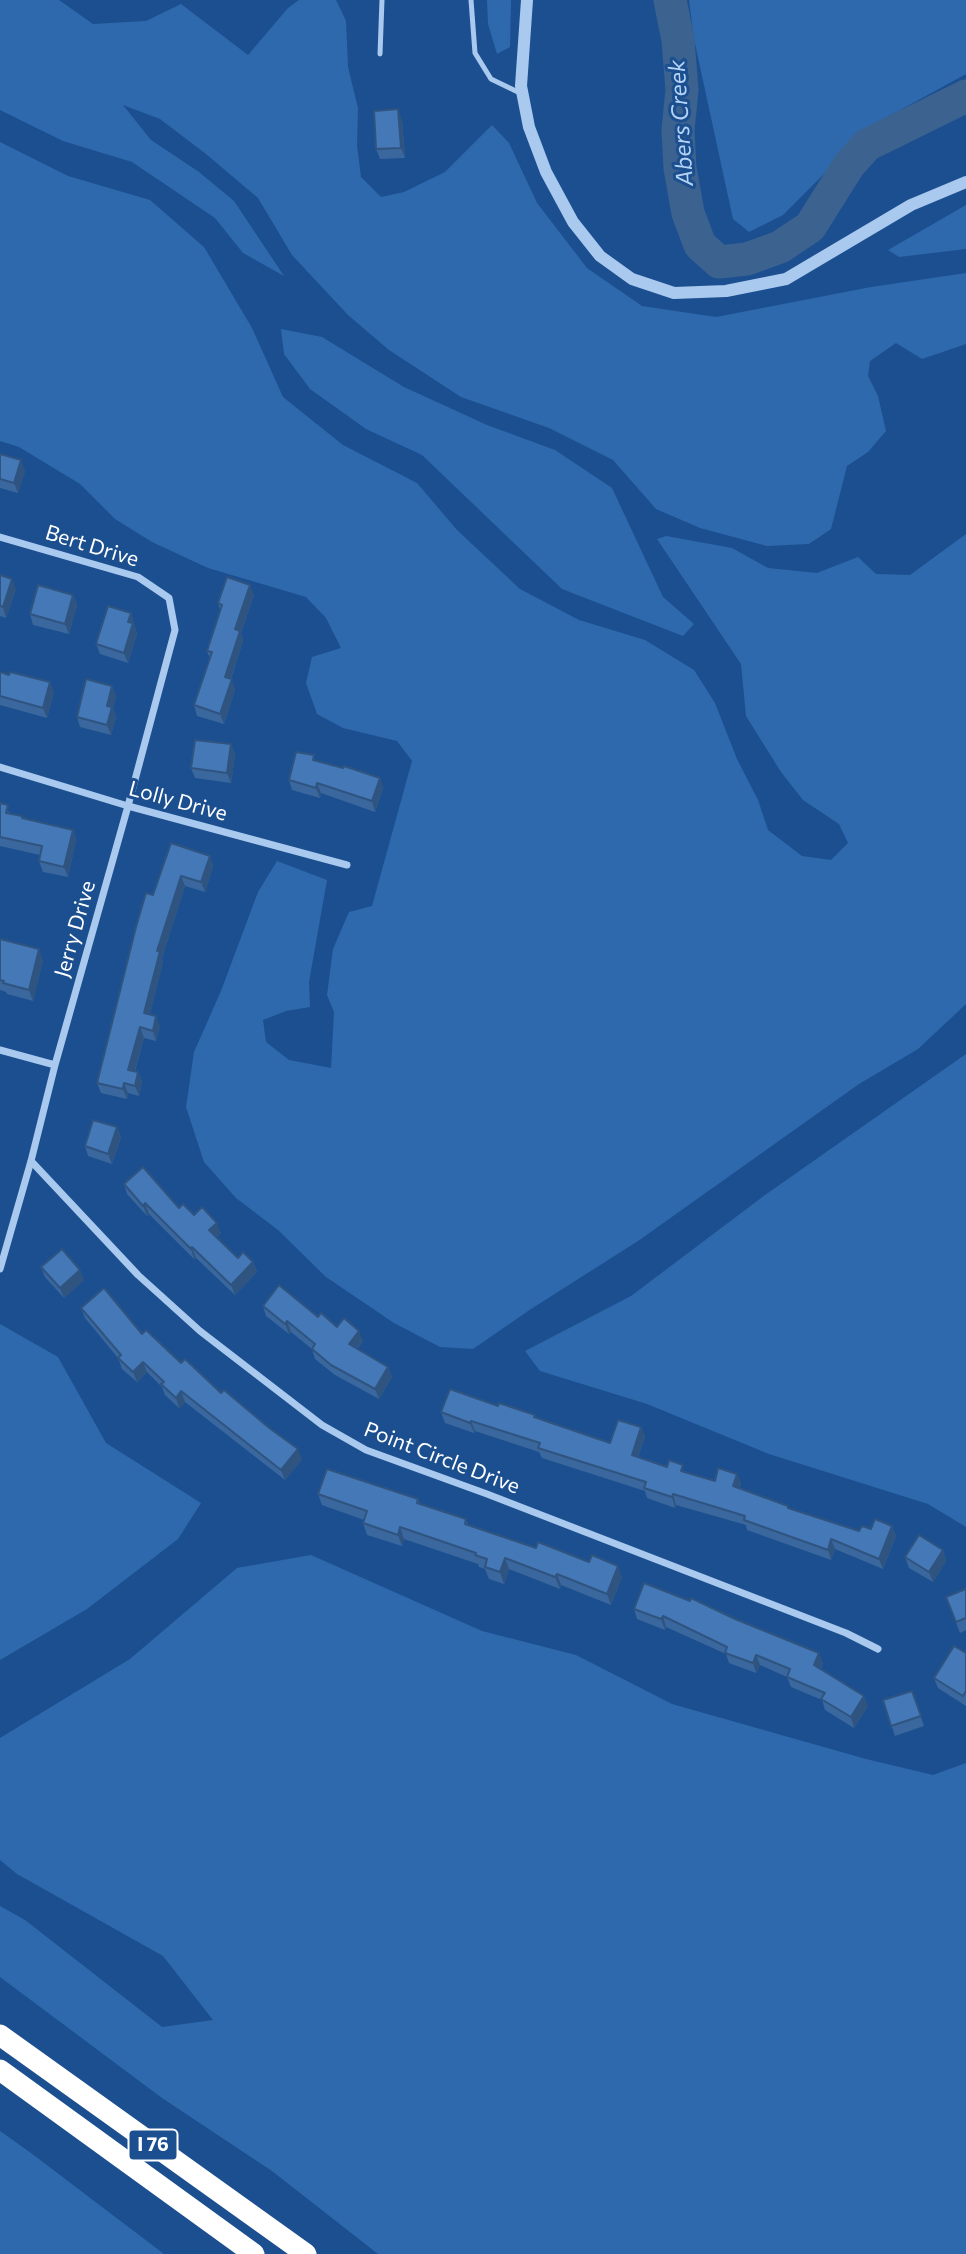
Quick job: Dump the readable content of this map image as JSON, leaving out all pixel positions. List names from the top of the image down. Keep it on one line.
{"streets":{"highway":["I 76"],"street":["Bert Drive","Lolly Drive","Jerry Drive","Point Circle Drive"]},"crossings":[["Bert Drive","Jerry Drive"],["Lolly Drive","Jerry Drive"],["Jerry Drive","Point Circle Drive"]],"water":["Abers Creek"]}
